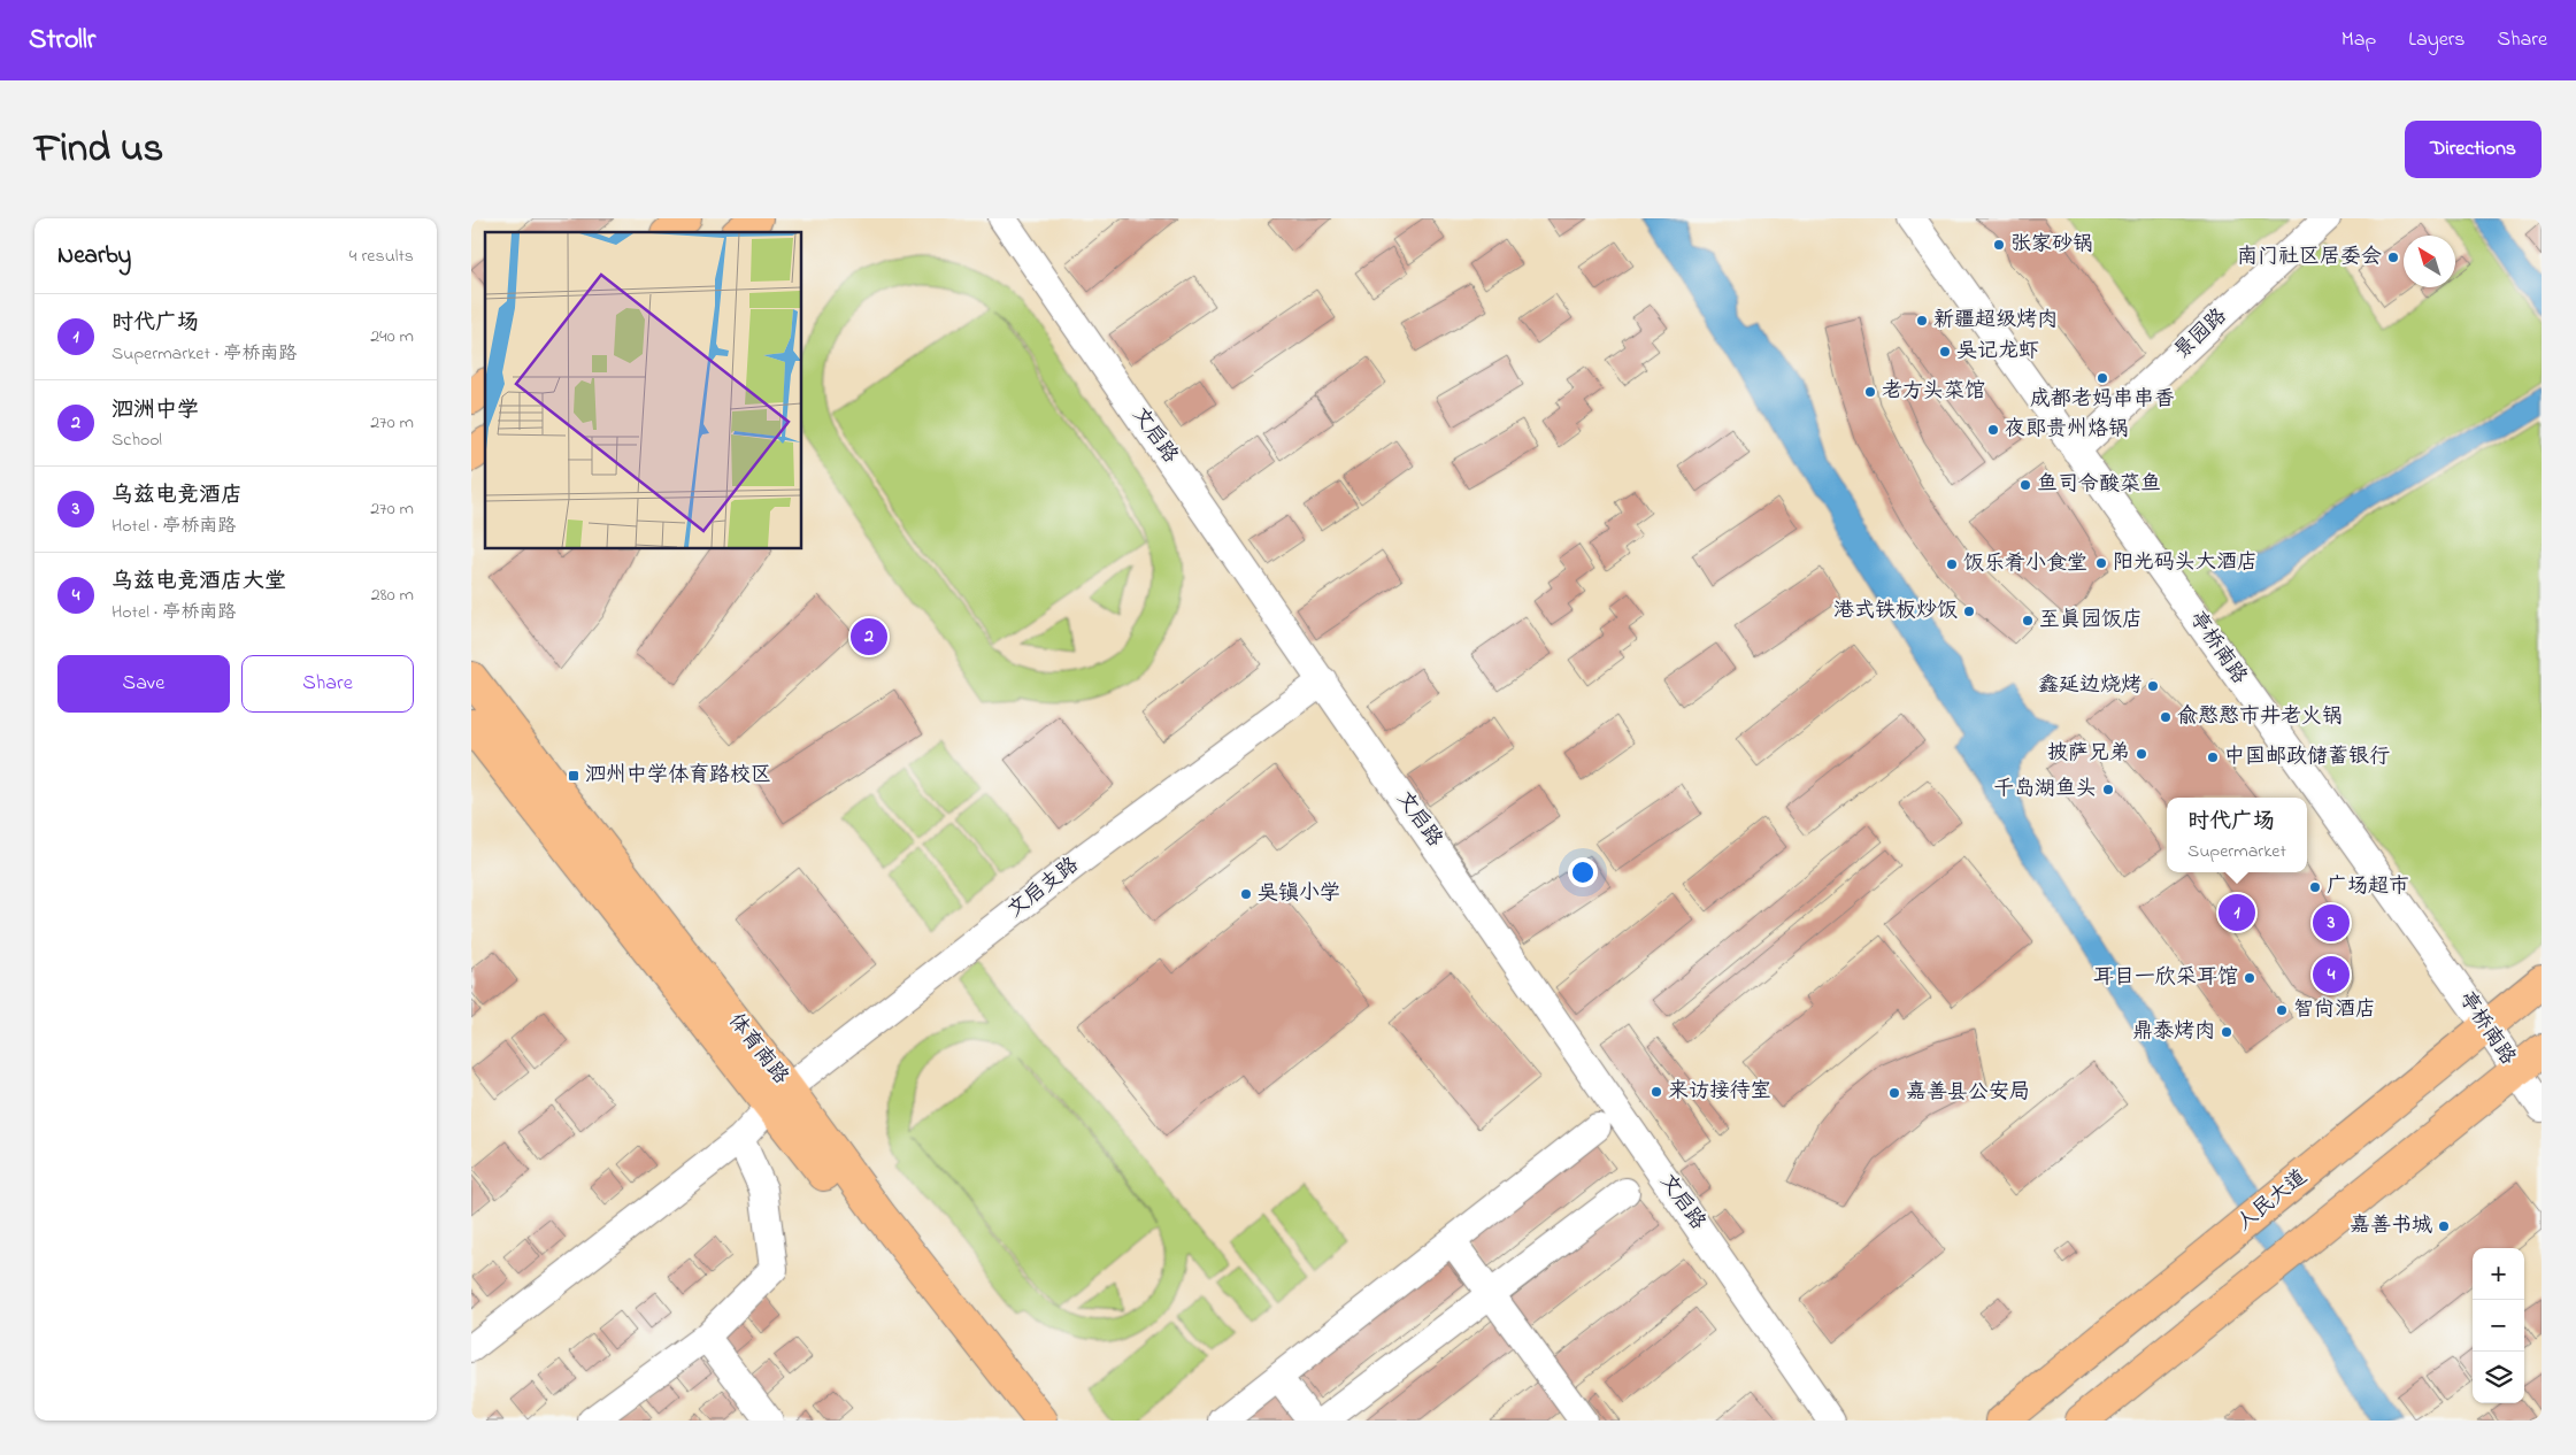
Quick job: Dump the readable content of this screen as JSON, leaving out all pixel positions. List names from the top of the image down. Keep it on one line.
{"streets":{"main road":["体育南路","人民大道"],"street":["景园路","文启路","亭桥南路","文启支路"]},"crossings":[["景园路","亭桥南路"],["文启路","文启支路"],["亭桥南路","人民大道"],["文启支路","体育南路"]],"places":{"other":["张家砂锅","南门社区居委会","新疆超级烤肉","吴记龙虾","成都老妈串串香","老方头菜馆","夜郎贵州烙锅","鱼司令酸菜鱼","阳光码头大酒店","饭乐肴小食堂","港式铁板炒饭","至真园饭店","鑫延边烧烤","俞憨憨市井老火锅","披萨兄弟","中国邮政储蓄银行","千岛湖鱼头","广场超市","吴镇小学","耳目一欣采耳馆","智尚酒店","鼎泰烤肉","来访接待室","嘉善县公安局","嘉善书城"],"transit":["泗州中学体育路校区"]},"north":"top left","page":{"header":"Strollr","nav":["Map","Layers","Share"],"title":"Find us","buttons":["Directions",["Save","Share"]],"heading":["Nearby","4 results"],"list":[{"mark":"1","name":"时代广场","note":"Supermarket · 亭桥南路","value":"240 m"},{"mark":"2","name":"泗洲中学","note":"School","value":"270 m"},{"mark":"3","name":"乌兹电竞酒店","note":"Hotel · 亭桥南路","value":"270 m"},{"mark":"4","name":"乌兹电竞酒店大堂","note":"Hotel · 亭桥南路","value":"280 m"}],"pins":["2","1","3","4"],"popup":["时代广场","Supermarket"],"map_buttons":["+","−"]}}
